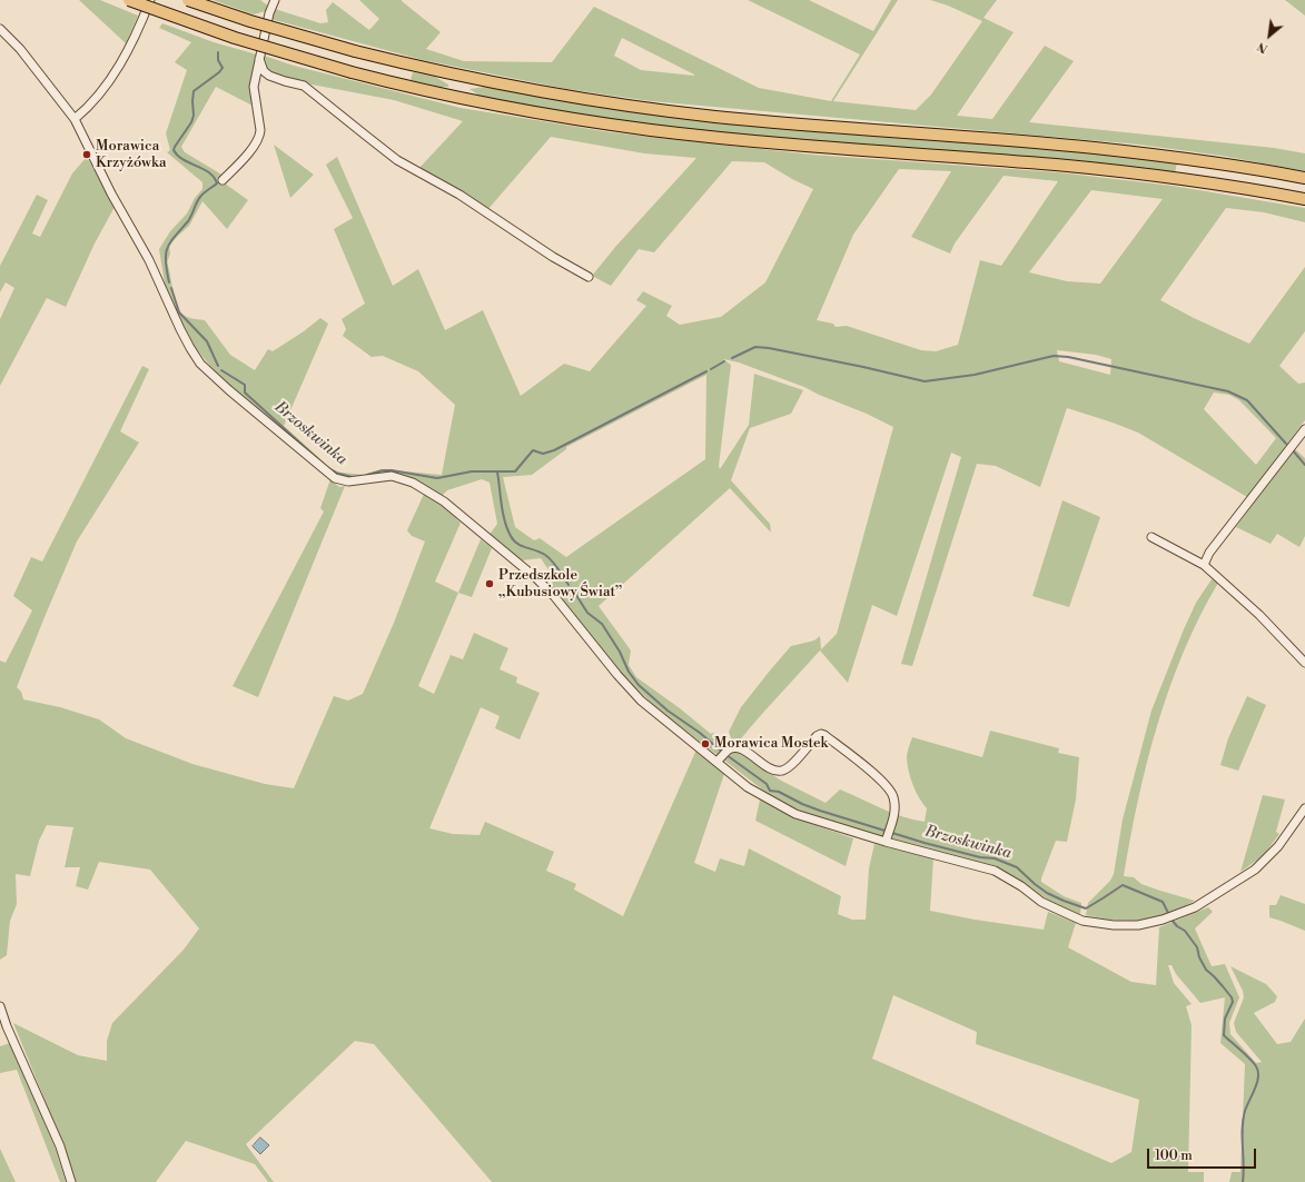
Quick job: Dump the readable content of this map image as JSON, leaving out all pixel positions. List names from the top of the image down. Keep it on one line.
{"water":["Brzoskwinka"],"places":["Morawica Krzyżówka","Przedszkole „Kubusiowy Świat”","Morawica Mostek"],"scale_bar":"100 m","north":"bottom left"}
